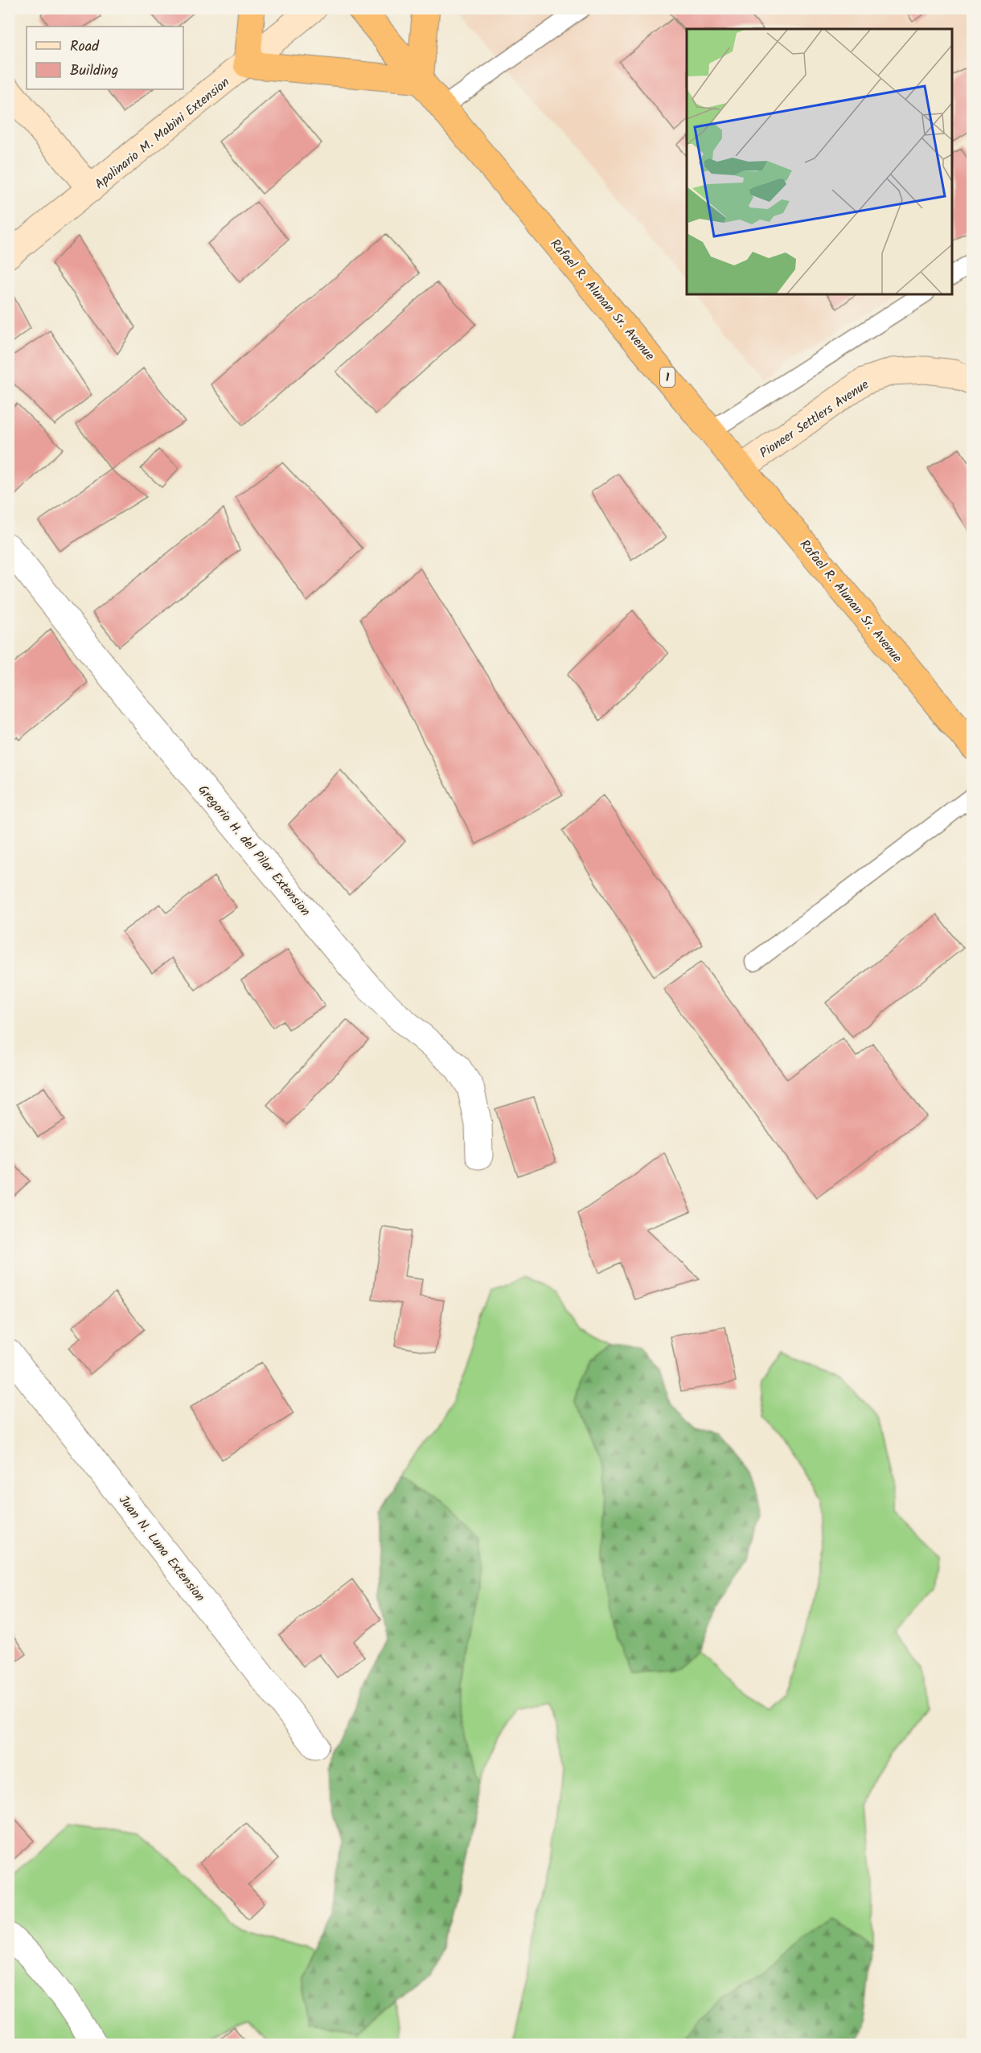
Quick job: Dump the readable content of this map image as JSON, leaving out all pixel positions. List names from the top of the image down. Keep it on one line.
{"streets":{"highway":["Rafael R. Alunan Sr. Avenue","1"],"street":["Apolinario M. Mabini Extension","Pioneer Settlers Avenue","Gregorio H. del Pilar Extension","Juan N. Luna Extension"]},"crossings":[["Rafael R. Alunan Sr. Avenue","Pioneer Settlers Avenue"]],"legend":["Road","Building"]}
